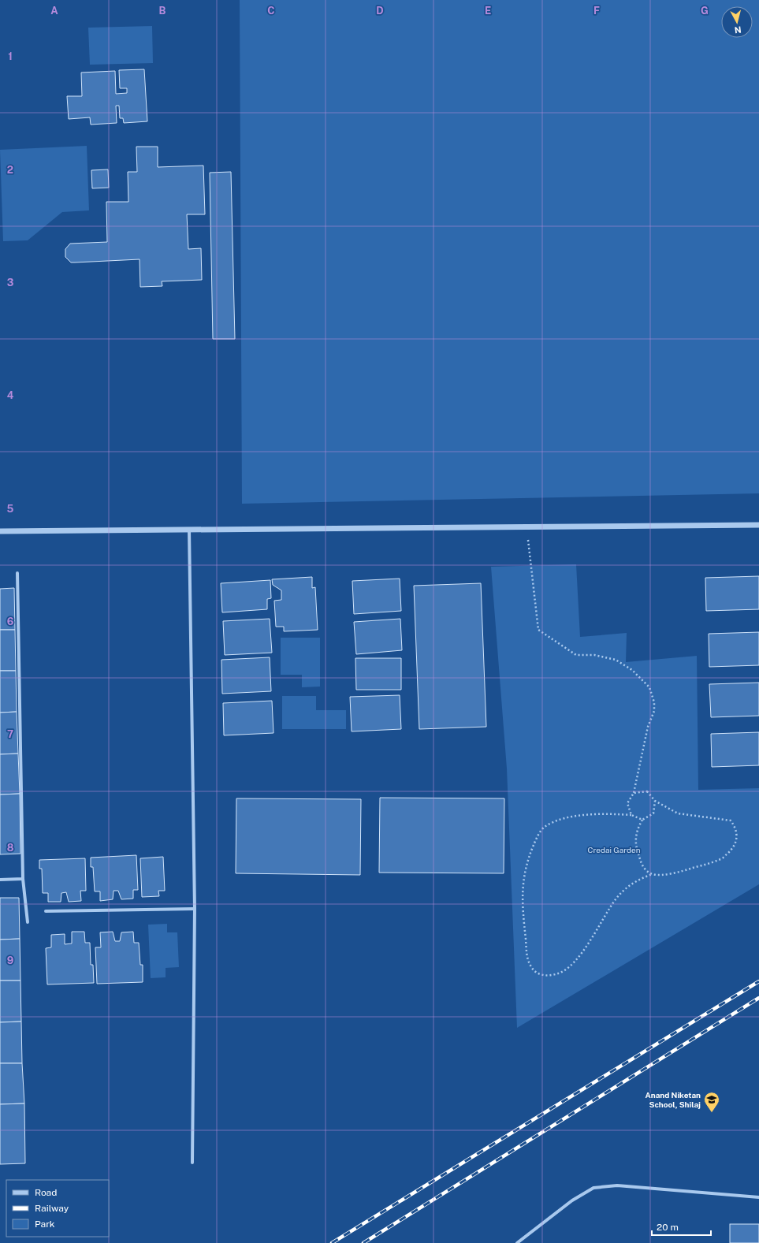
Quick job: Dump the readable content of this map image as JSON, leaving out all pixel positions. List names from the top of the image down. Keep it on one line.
{"parks":["Credai Garden"],"places":{"school or university":["Anand Niketan School, Shilaj"]},"legend":["Road","Railway","Park"],"scale_bar":"20 m","north":"bottom","grid":{"columns":["A","B","C","D","E","F","G"],"rows":["1","2","3","4","5","6","7","8","9"]}}
